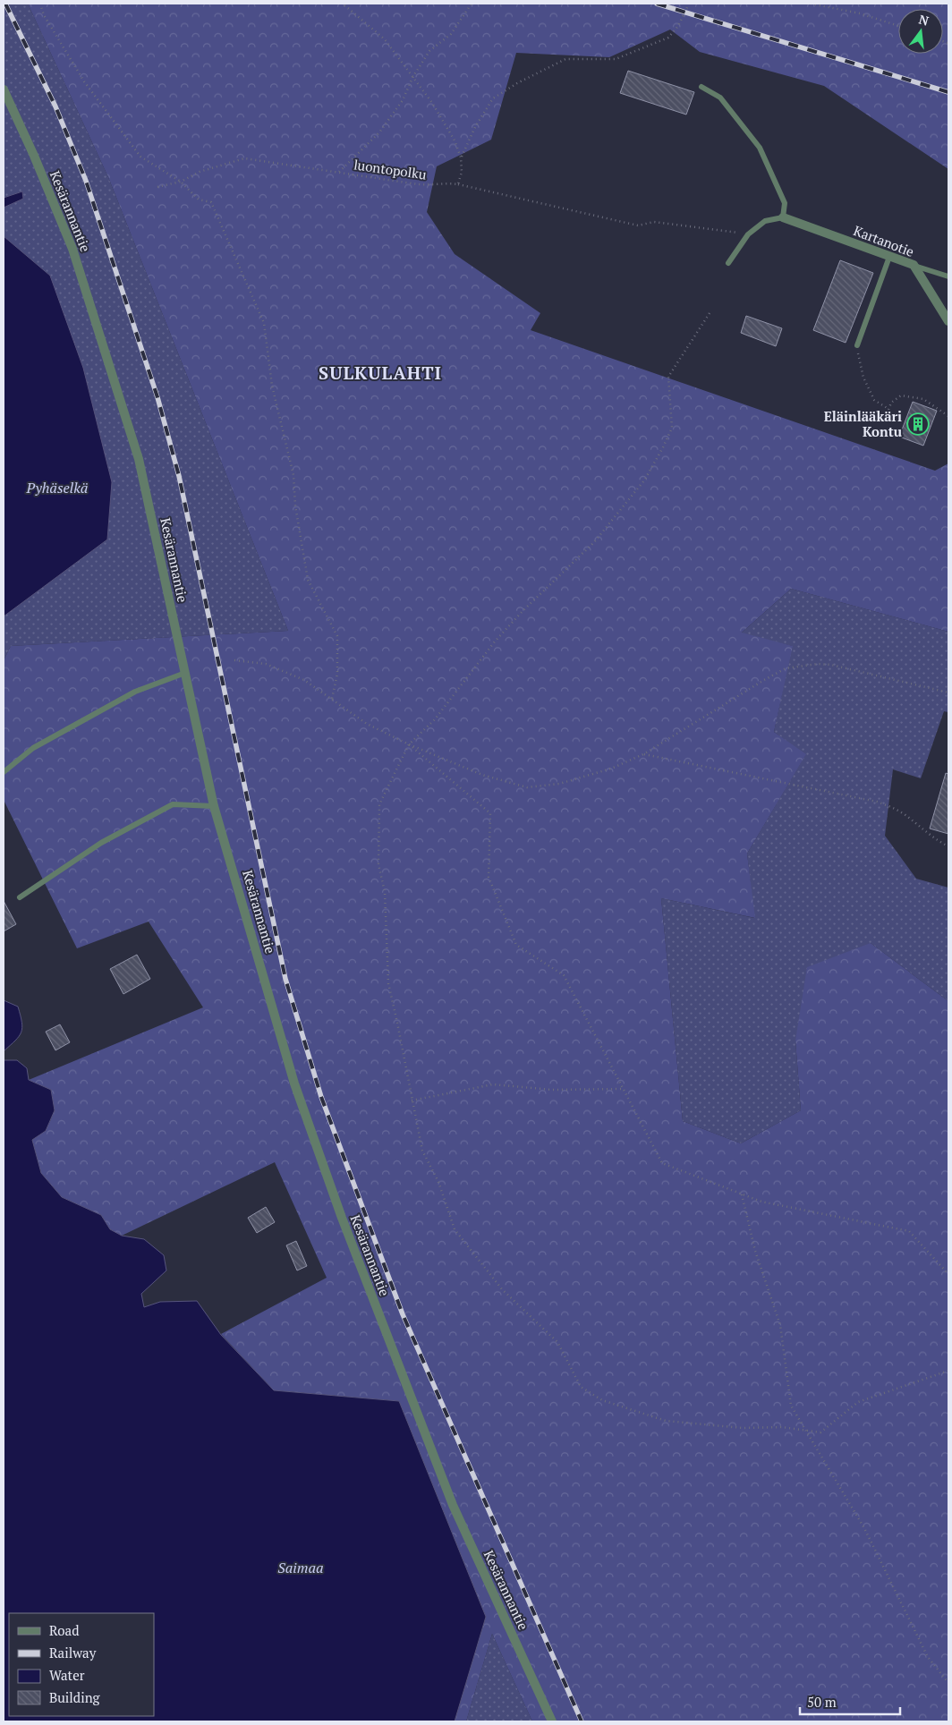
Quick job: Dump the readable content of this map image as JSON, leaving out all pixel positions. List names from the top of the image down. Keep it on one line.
{"streets":{"street":["Kesärannantie","Kartanotie"],"path":["luontopolku"]},"districts":["SULKULAHTI"],"water":["Pyhäselkä","Saimaa"],"places":{"building":["Eläinlääkäri Kontu"]},"legend":["Road","Railway","Water","Building"],"scale_bar":"50 m","north":"top"}
